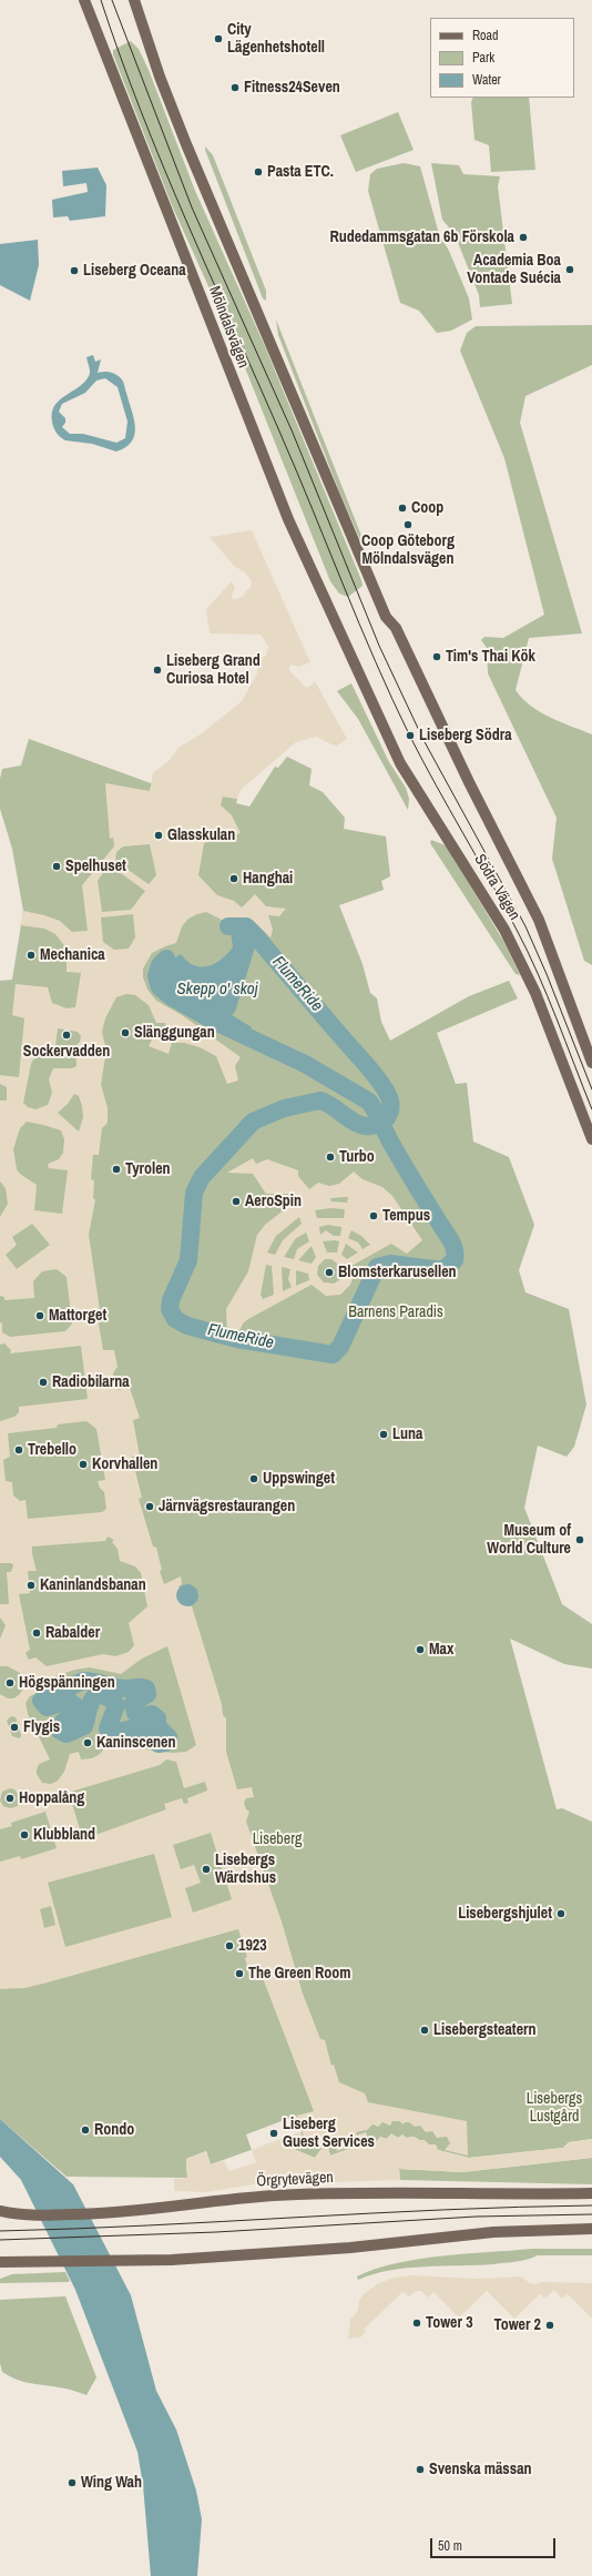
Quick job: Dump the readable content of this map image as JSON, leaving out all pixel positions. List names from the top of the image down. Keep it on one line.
{"streets":{"main road":["Mölndalsvägen","Södra Vägen","Örgrytevägen"]},"crossings":[["Mölndalsvägen","Södra Vägen"]],"water":["FlumeRide","Skepp o' skoj"],"parks":["Barnens Paradis","Liseberg","Lisebergs Lustgård"],"places":["City Lägenhetshotell","Fitness24Seven","Pasta ETC.","Rudedammsgatan 6b Förskola","Academia Boa Vontade Suécia","Liseberg Oceana","Coop","Coop Göteborg Mölndalsvägen","Tim's Thai Kök","Liseberg Grand Curiosa Hotel","Liseberg Södra","Glasskulan","Spelhuset","Hanghai","Mechanica","Slänggungan","Sockervadden","Turbo","Tyrolen","AeroSpin","Tempus","Blomsterkarusellen","Mattorget","Radiobilarna","Luna","Trebello","Korvhallen","Uppswinget","Järnvägsrestaurangen","Museum of World Culture","Kaninlandsbanan","Rabalder","Max","Högspänningen","Flygis","Kaninscenen","Hoppalång","Klubbland","Lisebergs Wärdshus","Lisebergshjulet","1923","The Green Room","Lisebergsteatern","Rondo","Liseberg Guest Services","Tower 3","Tower 2","Svenska mässan","Wing Wah"],"legend":["Road","Park","Water"],"scale_bar":"50 m"}
